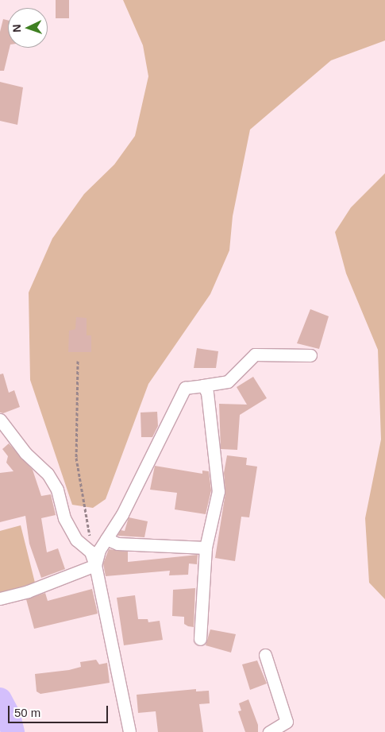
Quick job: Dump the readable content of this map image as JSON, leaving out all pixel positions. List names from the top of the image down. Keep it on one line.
{"scale_bar":"50 m","north":"left"}
